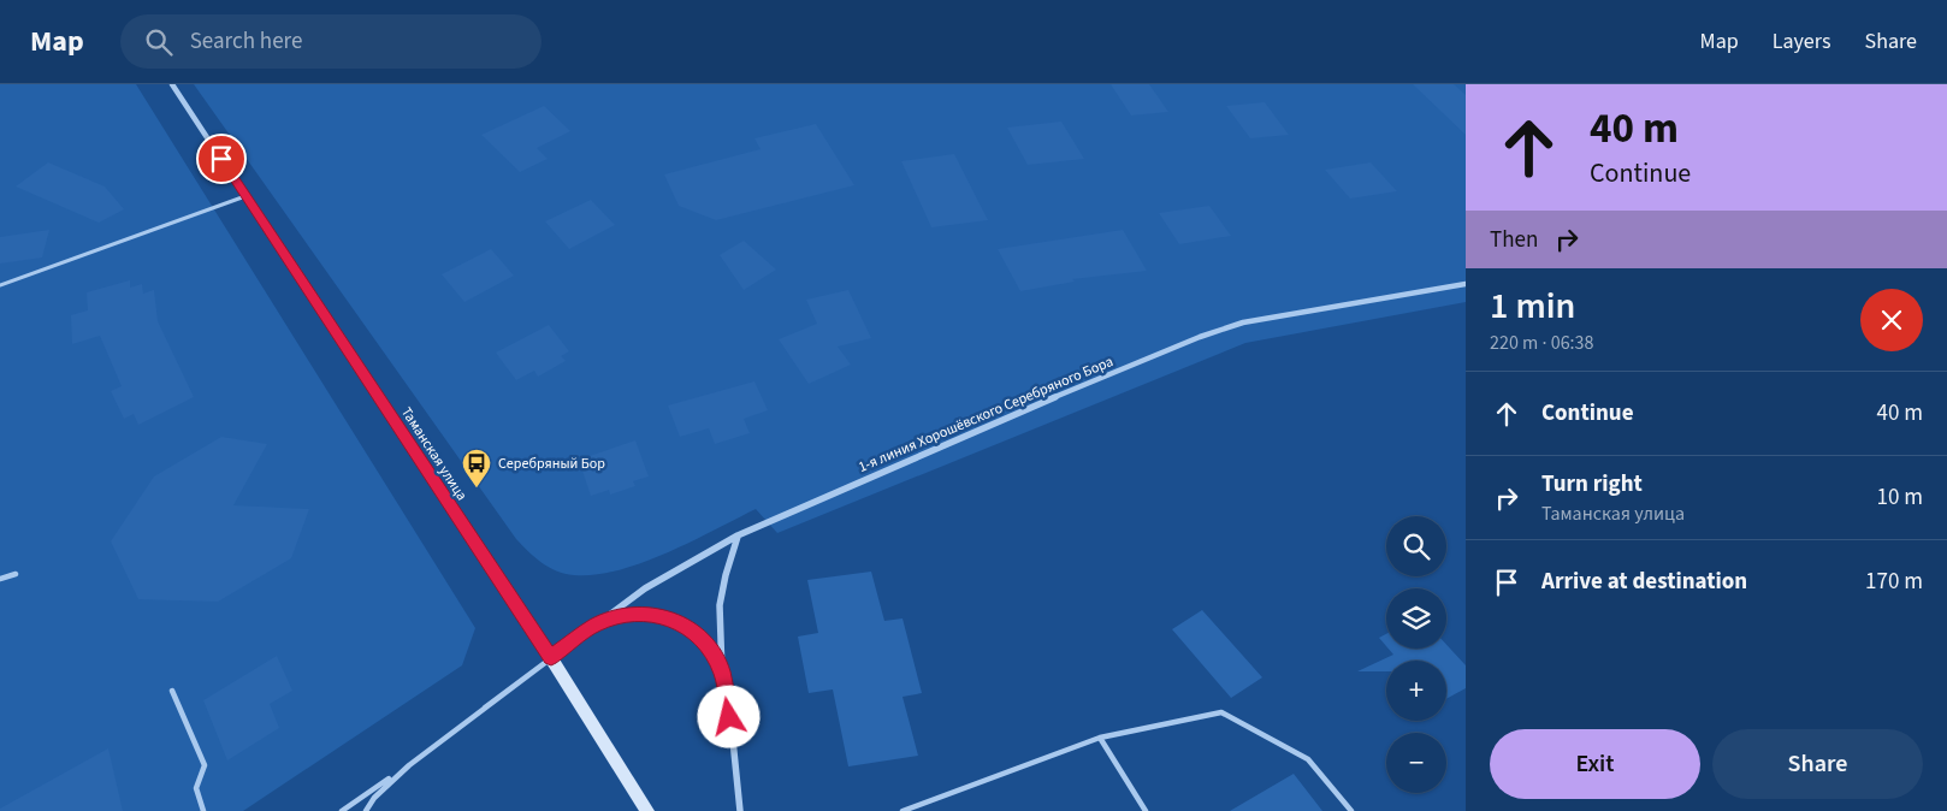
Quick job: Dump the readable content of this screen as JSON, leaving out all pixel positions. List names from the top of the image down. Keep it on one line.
{"streets":{"street":["1-я линия Хорошёвского Серебряного Бора","Таманская улица"]},"crossings":[["1-я линия Хорошёвского Серебряного Бора","Таманская улица"]],"places":{"bus stop":["Серебряный Бор"]},"page":{"header":"Map","search":"Search here","nav":["Map","Layers","Share"],"turn":["40 m","Continue"],"then":"Then","heading":["1 min","220 m · 06:38"],"list":[{"name":"Continue","value":"40 m"},{"name":"Turn right","note":"Таманская улица","value":"10 m"},{"name":"Arrive at destination","value":"170 m"}],"map_buttons":["+","−"],"buttons":["Exit","Share"]}}
